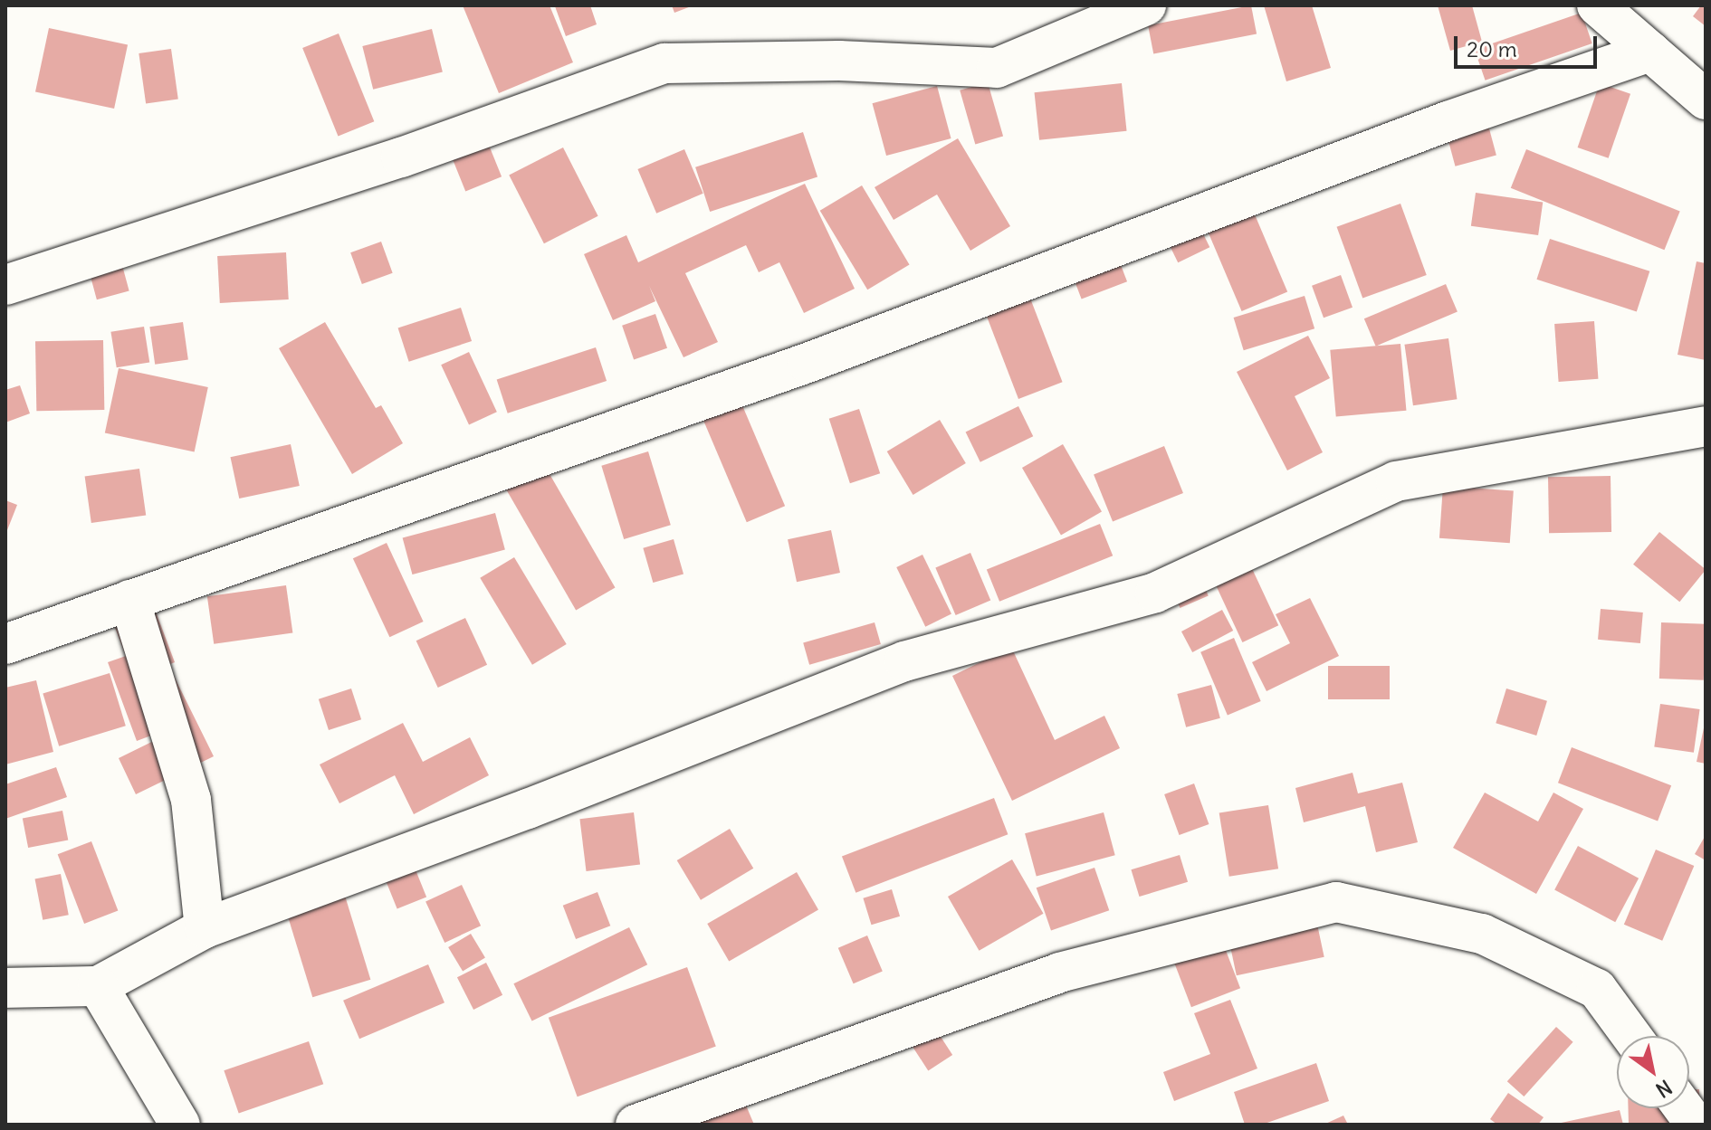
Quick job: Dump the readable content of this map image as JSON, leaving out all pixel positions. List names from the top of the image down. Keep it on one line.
{"scale_bar":"20 m","north":"bottom right"}
